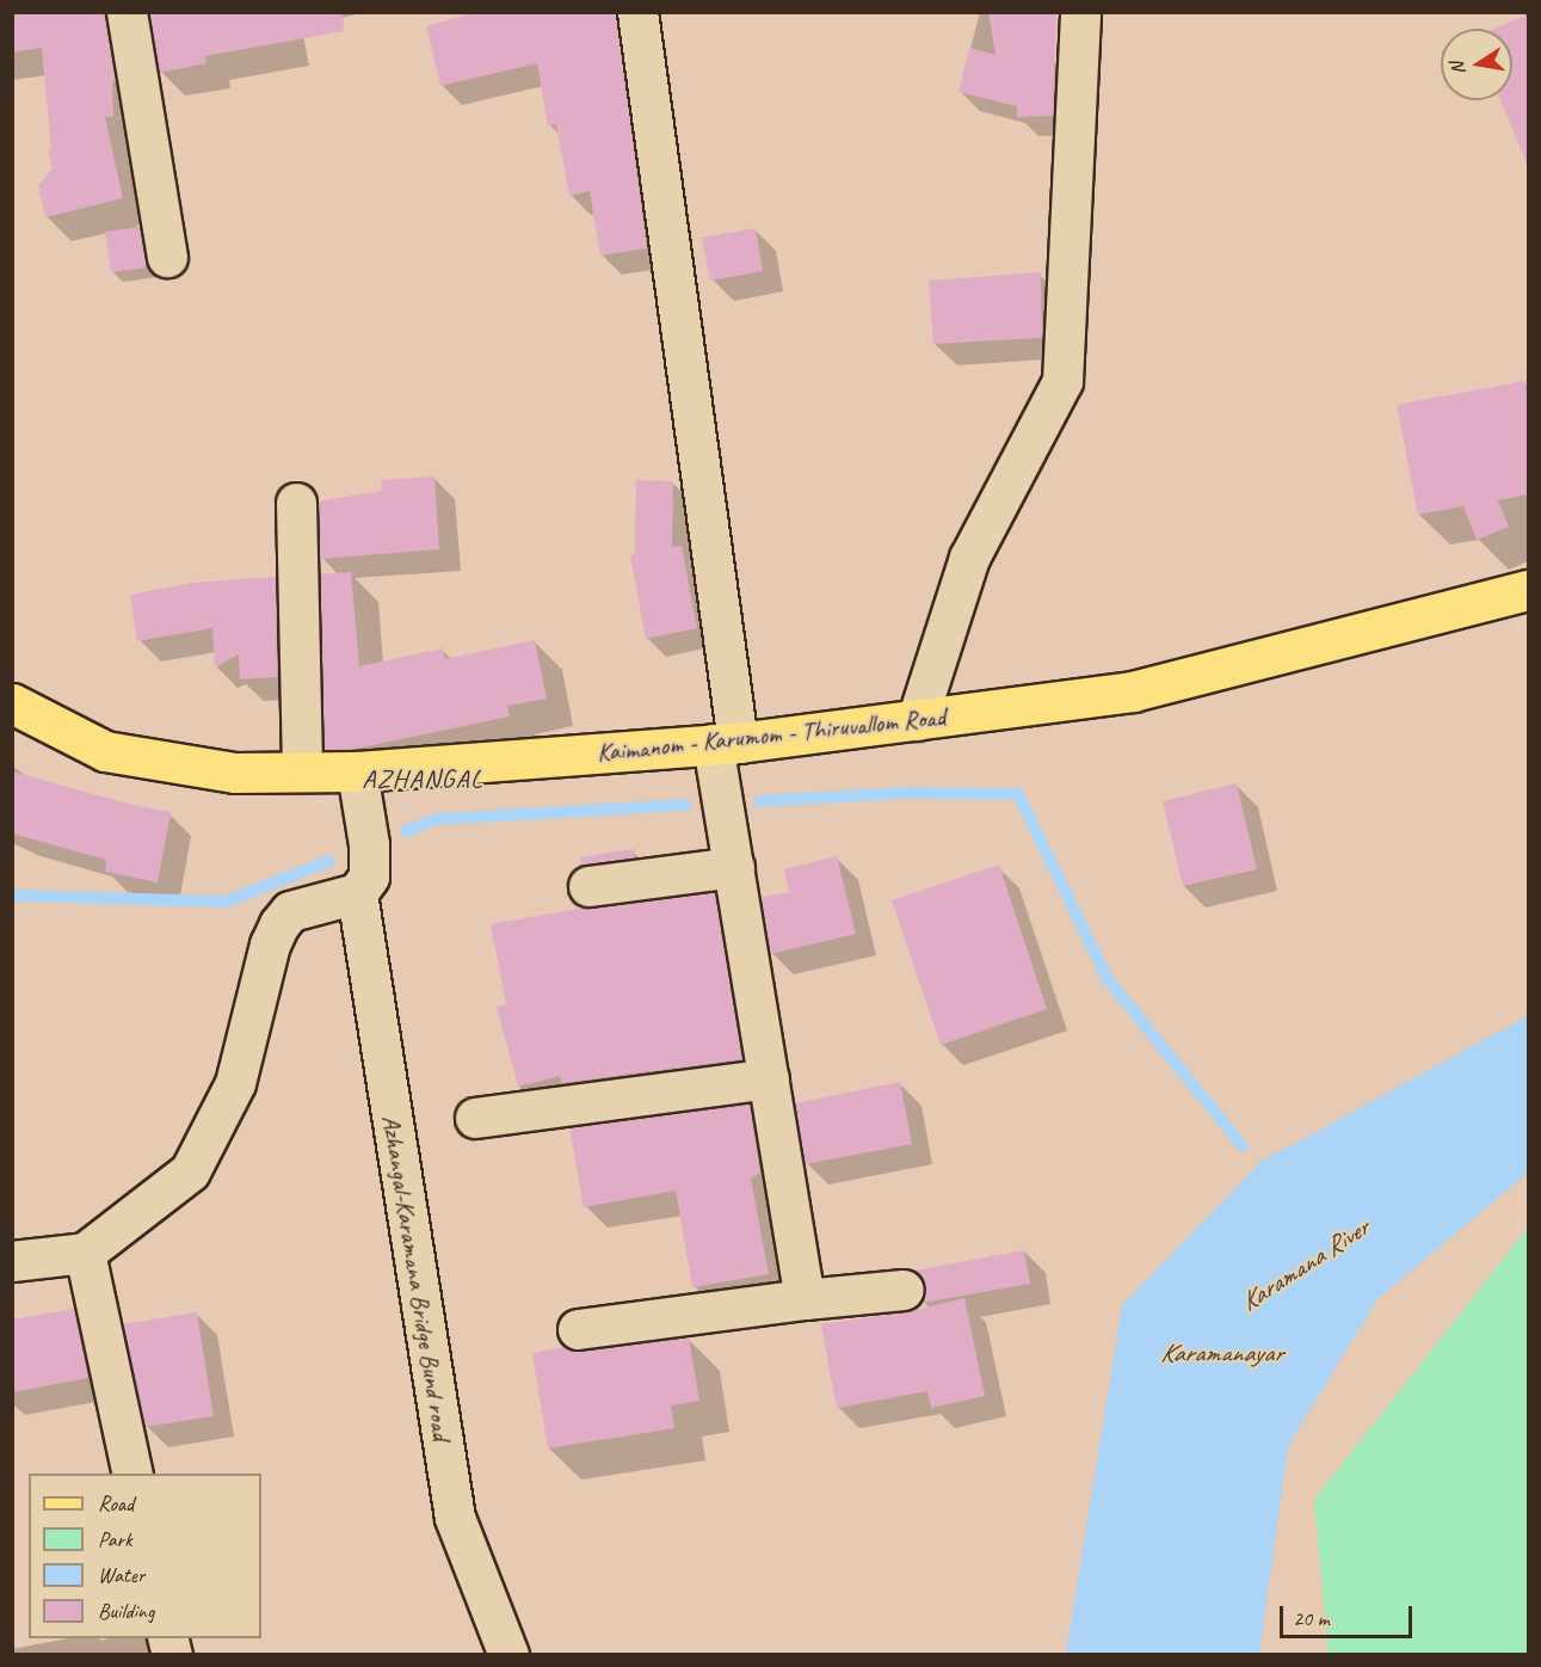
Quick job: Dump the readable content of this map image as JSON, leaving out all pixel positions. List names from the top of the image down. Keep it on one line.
{"streets":{"main road":["Kaimanom - Karumom - Thiruvallom Road"],"street":["Azhangal-Karamana Bridge Bund road"]},"districts":["AZHANGAL"],"water":["Karamana River","Karamanayar"],"legend":["Road","Park","Water","Building"],"scale_bar":"20 m","north":"left"}
